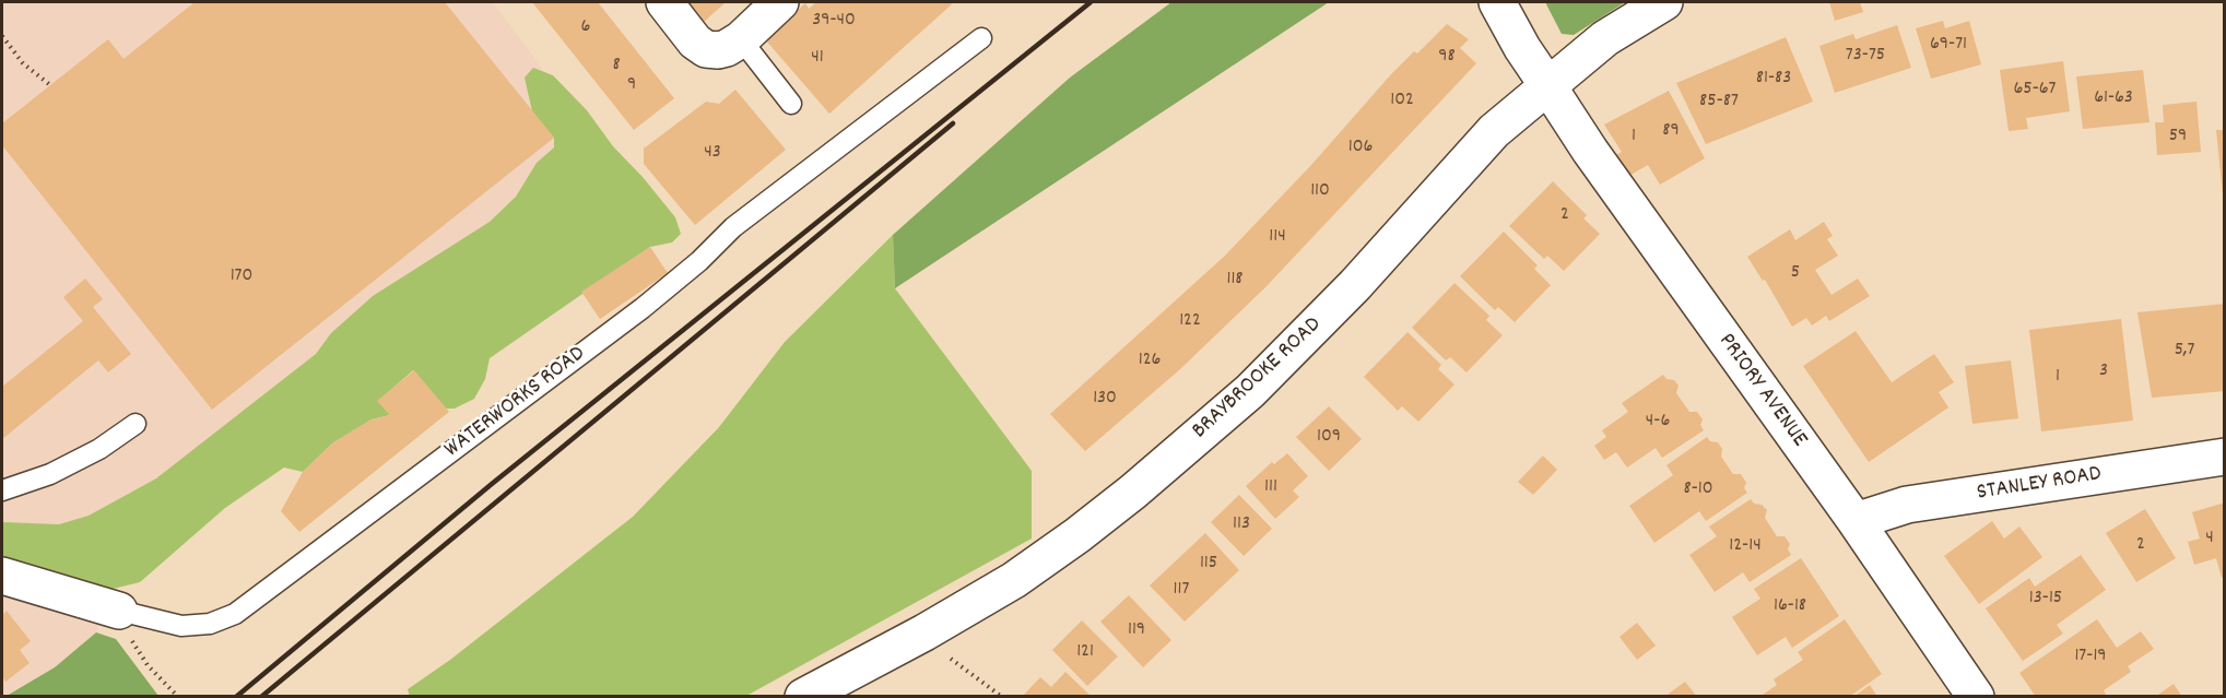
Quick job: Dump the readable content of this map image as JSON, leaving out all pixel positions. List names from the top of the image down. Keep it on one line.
{"streets":{"street":["BRAYBROOKE ROAD","PRIORY AVENUE","WATERWORKS ROAD","STANLEY ROAD"]},"crossings":[["BRAYBROOKE ROAD","PRIORY AVENUE"],["PRIORY AVENUE","STANLEY ROAD"]],"house_numbers":["39-40","6","69-71","73-75","98","41","8","81-83","9","65-67","61-63","102","85-87","89","1","59","106","43","110","2","114","5","170","118","122","5,7","126","3","1","130","4-6","109","111","8-10","113","4","2","12-14","115","117","13-15","16-18","119","121","17-19"]}
